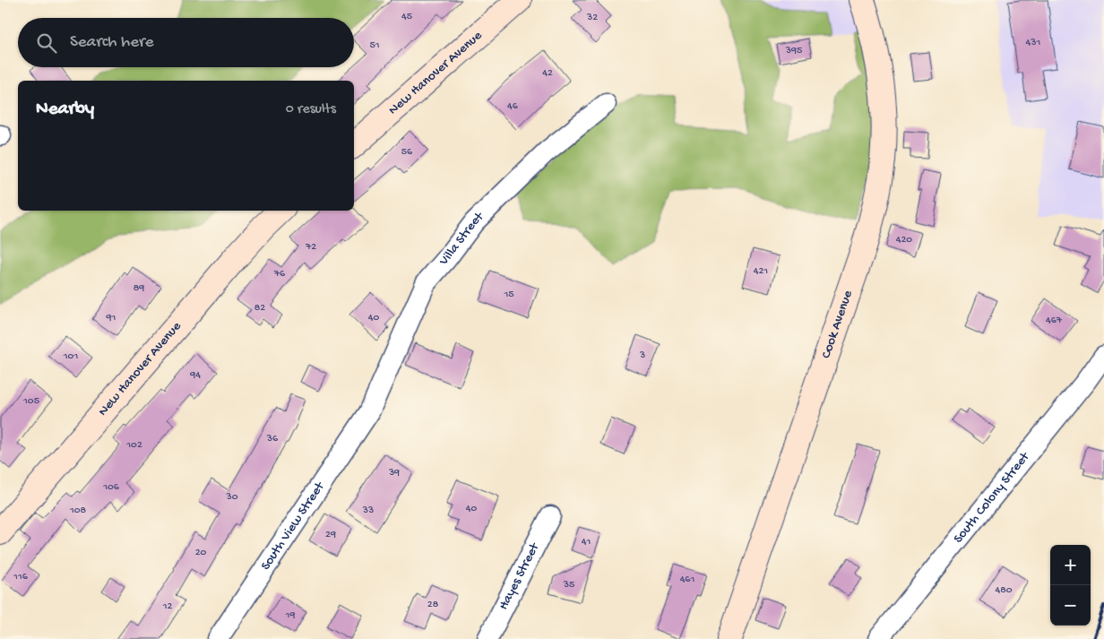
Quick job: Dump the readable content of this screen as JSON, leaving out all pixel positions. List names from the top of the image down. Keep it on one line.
{"streets":{"main road":["New Hanover Avenue","Cook Avenue"],"street":["Villa Street","South Colony Street","South View Street","Hayes Street"]},"crossings":[["Villa Street","South View Street"]],"house_numbers":["45","32","431","51","395","42","46","56","420","72","421","76","89","15","82","91","40","467","3","101","94","105","36","102","39","106","30","40","108","33","29","41","20","116","461","35","480","28","12","19"],"page":{"search":"Search here","heading":["Nearby","0 results"],"map_buttons":["+","−"]}}
